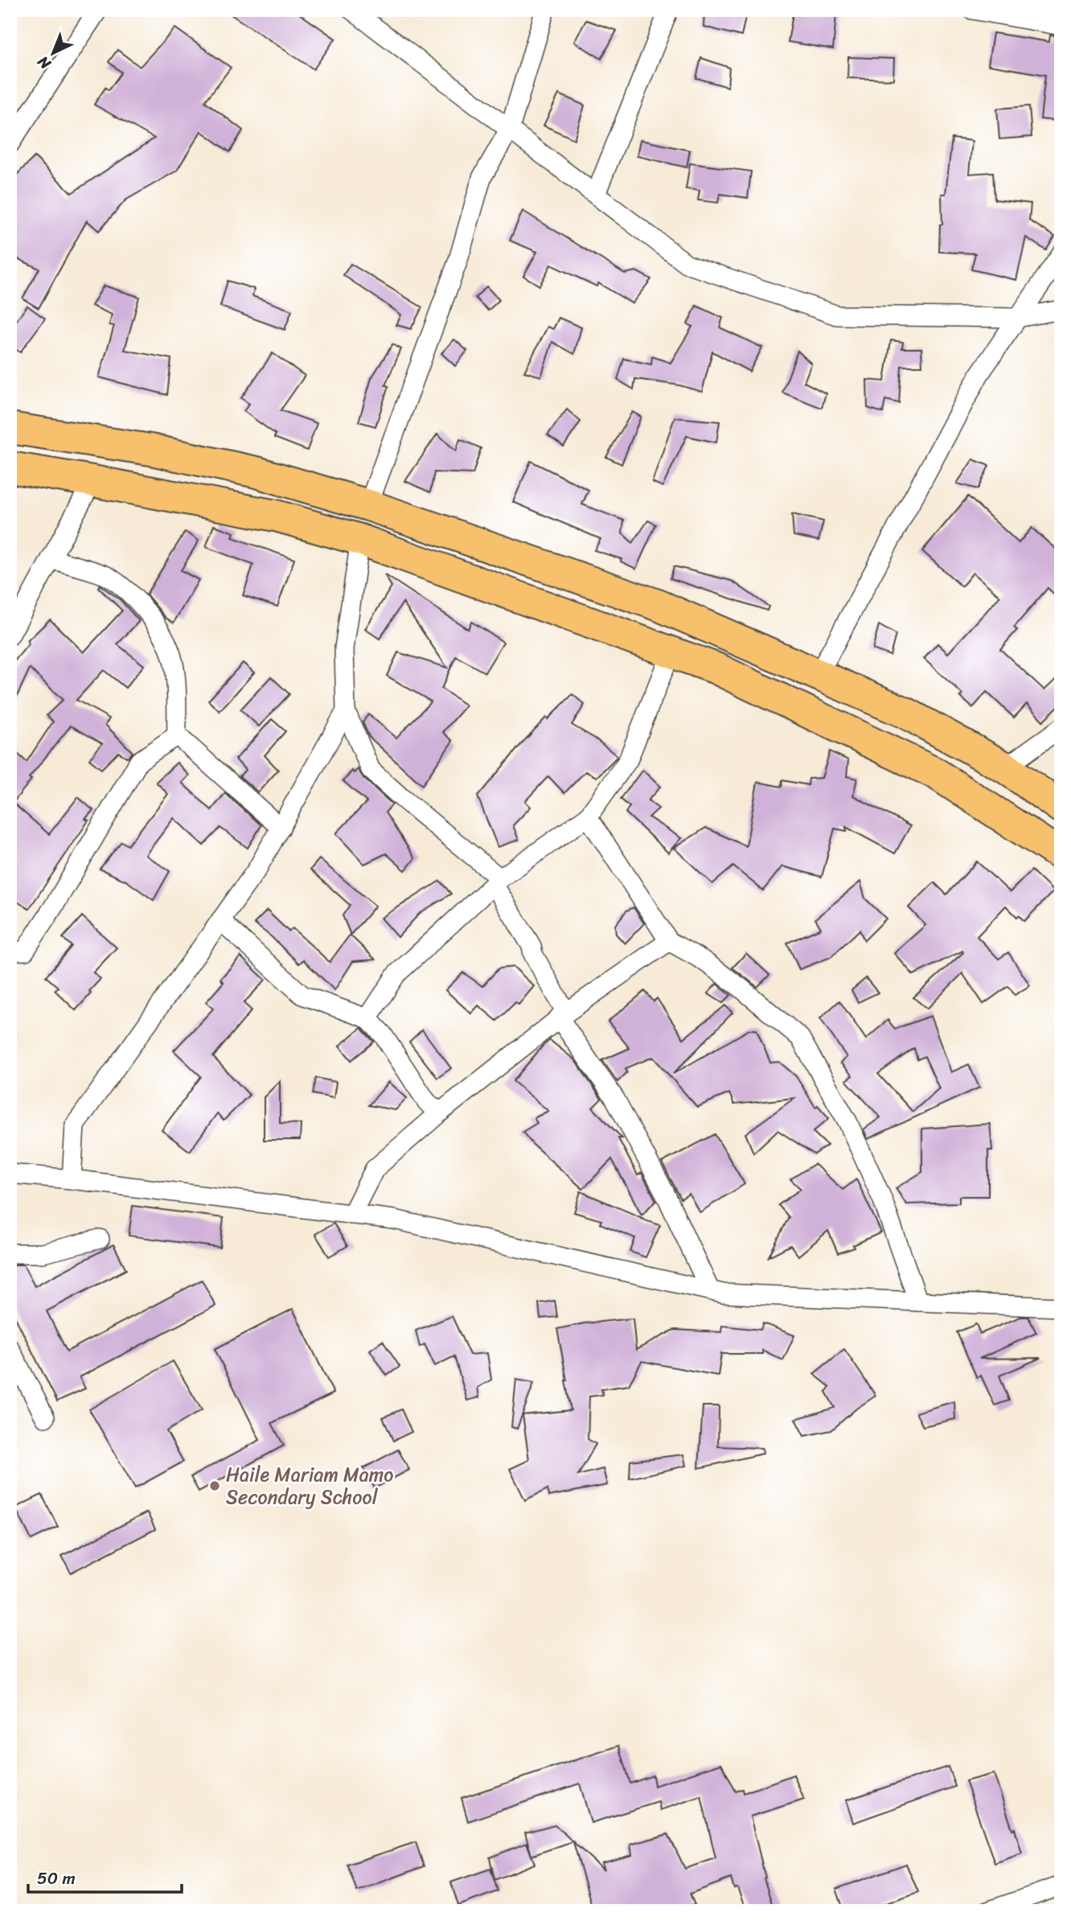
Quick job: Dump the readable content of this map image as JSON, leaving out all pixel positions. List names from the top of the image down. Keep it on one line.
{"places":["Haile Mariam Mamo Secondary School"],"scale_bar":"50 m","north":"bottom left"}
